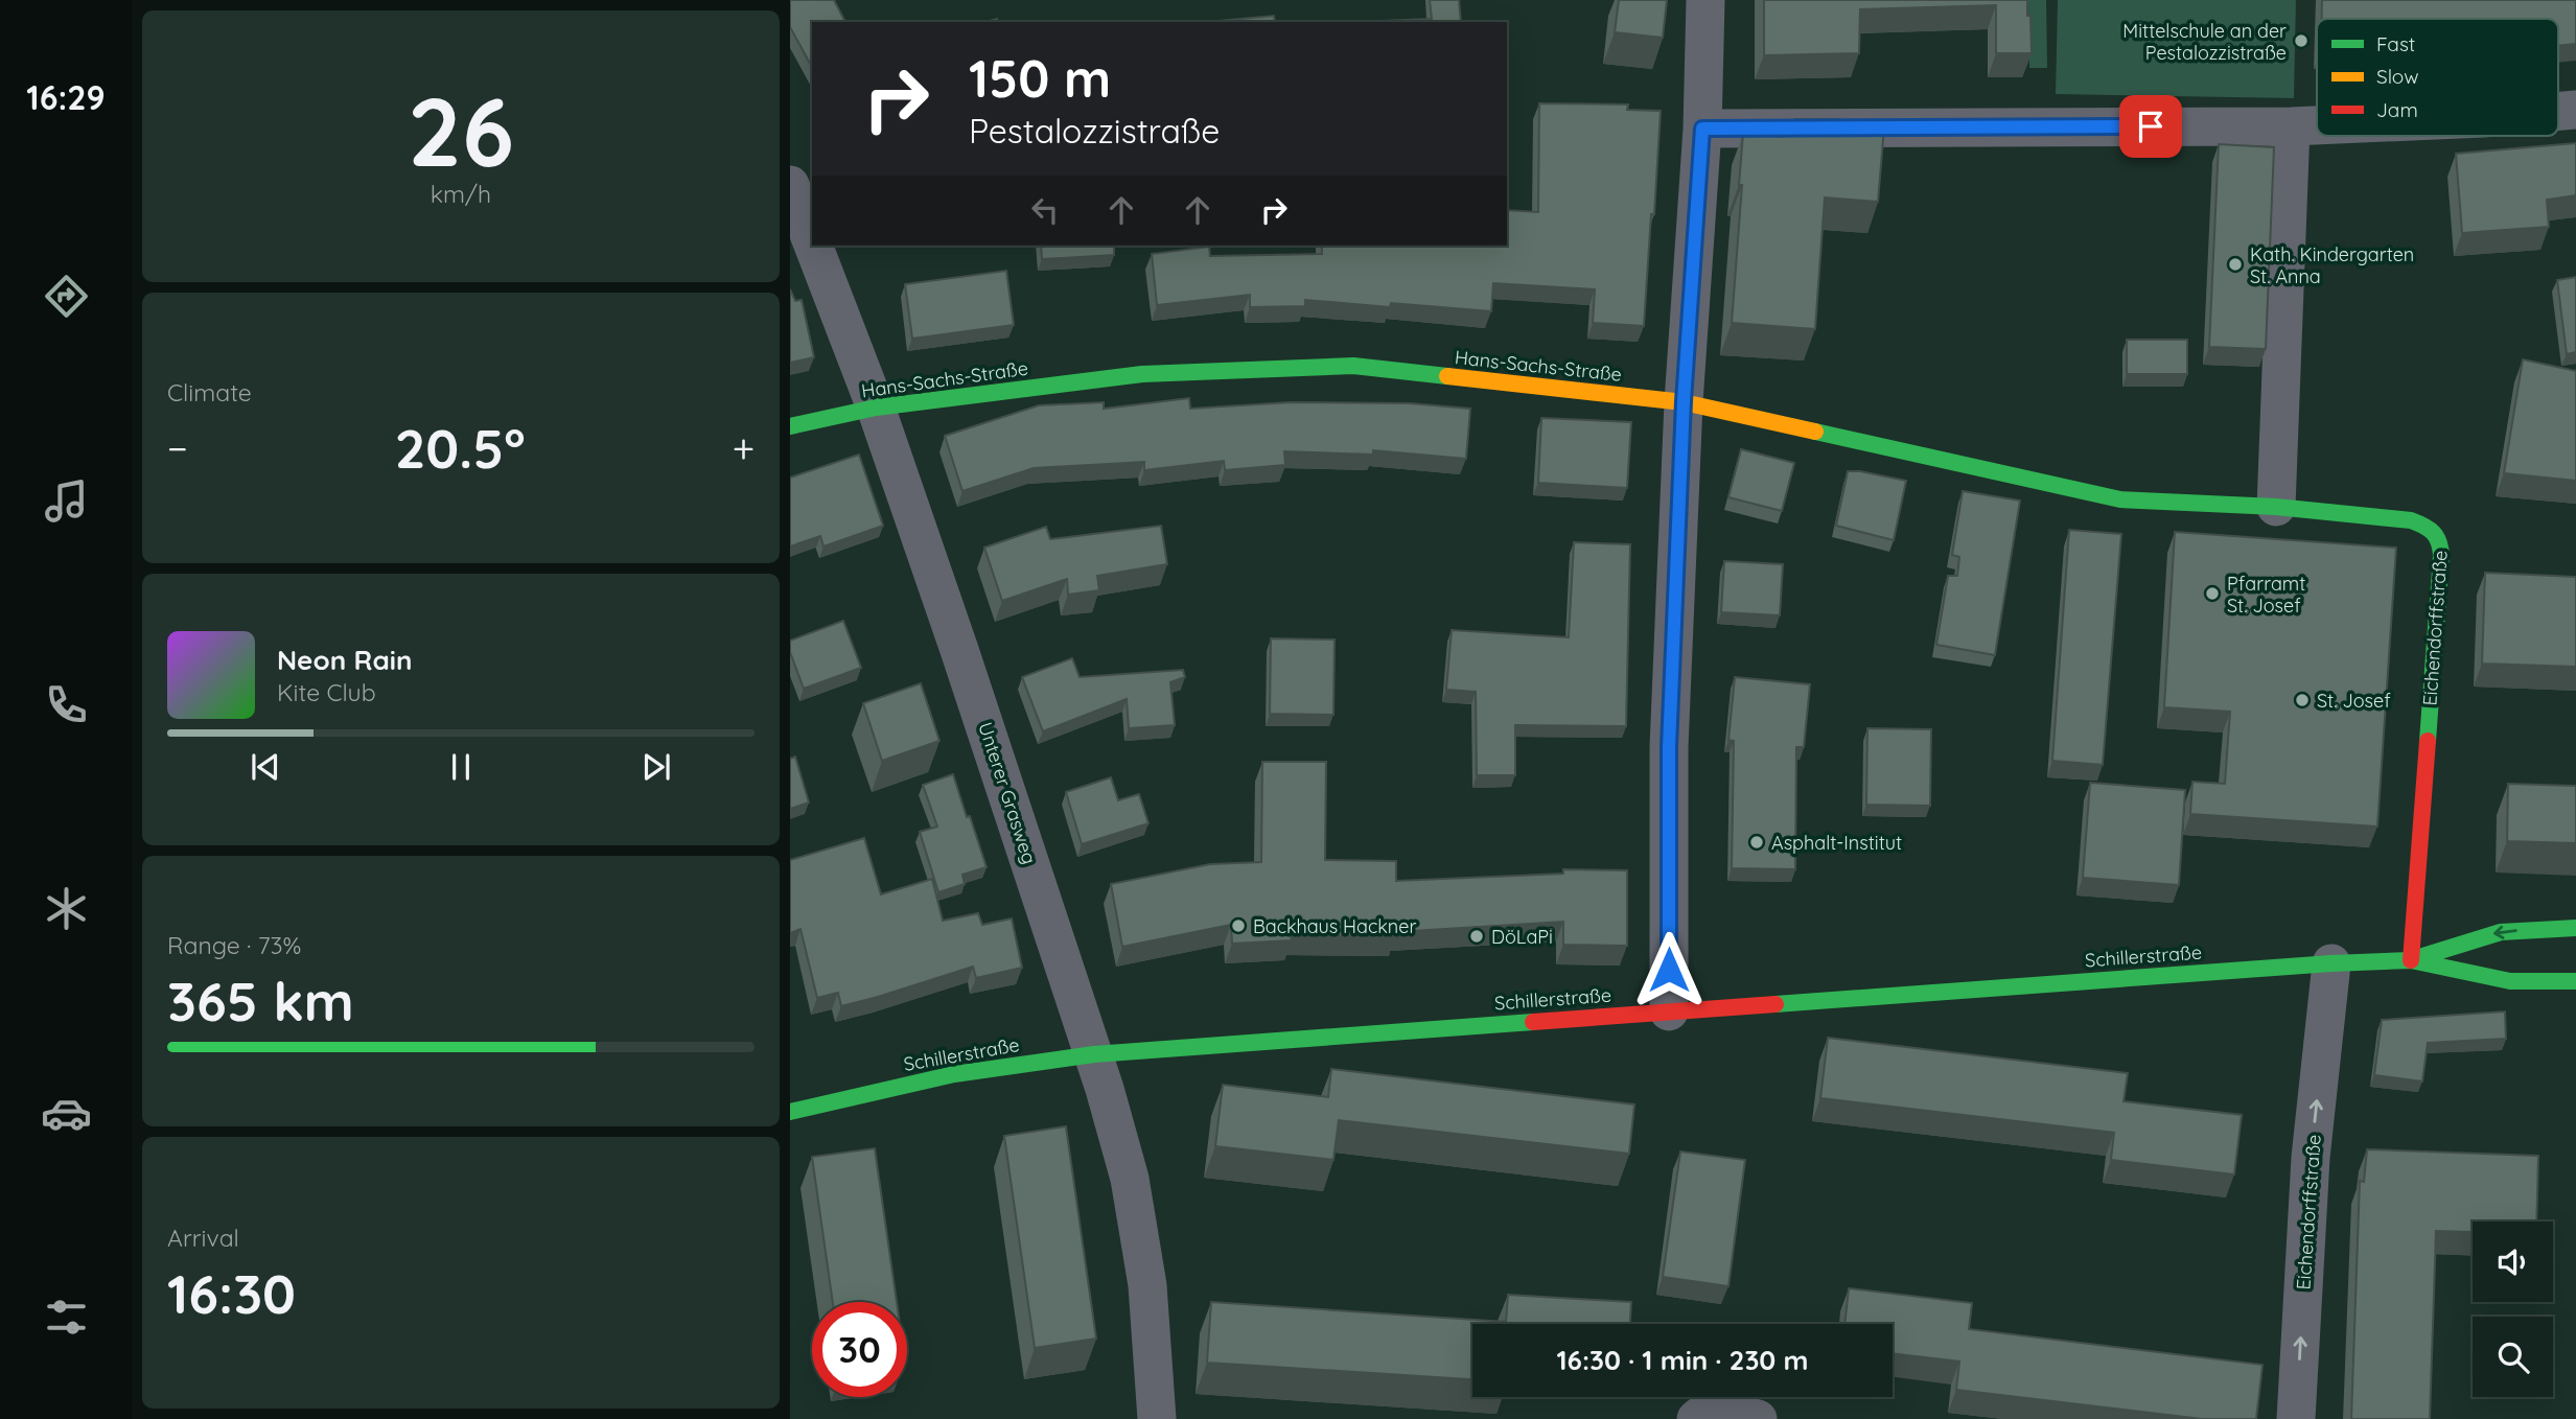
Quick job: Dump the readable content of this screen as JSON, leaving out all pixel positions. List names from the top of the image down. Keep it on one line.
{"streets":{"street":["Hans-Sachs-Straße","Eichendorffstraße","Unterer Grasweg","Schillerstraße"]},"crossings":[["Hans-Sachs-Straße","Eichendorffstraße"],["Hans-Sachs-Straße","Unterer Grasweg"],["Eichendorffstraße","Schillerstraße"],["Unterer Grasweg","Schillerstraße"]],"one_way":["Eichendorffstraße"],"places":["Mittelschule an der Pestalozzistraße","Kath. Kindergarten St. Anna","Pfarramt St. Josef","St. Josef","Asphalt-Institut","Backhaus Hackner","DöLaPi"],"legend":["Fast","Slow","Jam"],"page":{"tabs":"16:29","tile":[["26","km/h"],"Climate",["Range · 73%","365 km"],["Arrival","16:30"]],"turn":["150 m","Pestalozzistraße"],"heat":["−","20.5°","+"],"song":["Neon Rain","Kite Club"],"limit":"30","trip":"16:30 · 1 min · 230 m"}}
